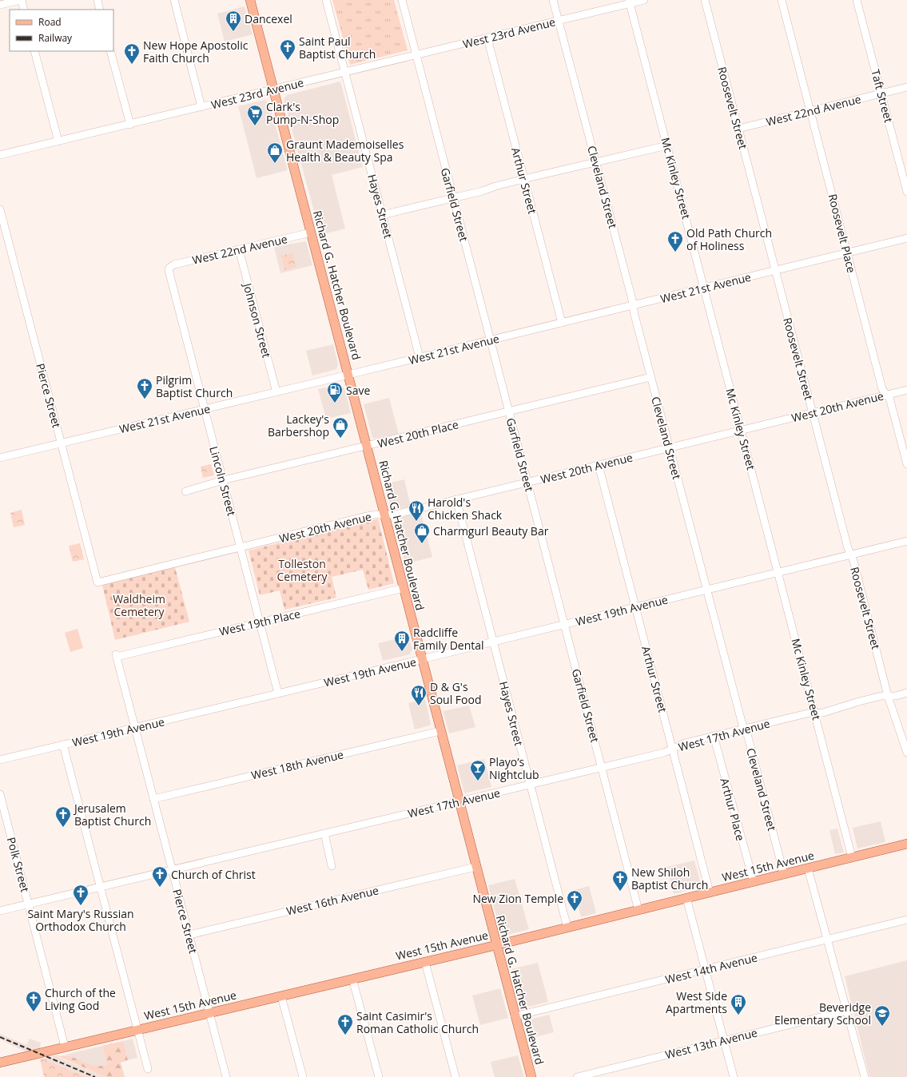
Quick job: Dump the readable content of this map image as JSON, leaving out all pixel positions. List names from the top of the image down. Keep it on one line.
{"streets":{"main road":["Richard G. Hatcher Boulevard","West 15th Avenue"],"street":["West 23rd Avenue","Taft Street","Roosevelt Street","West 22nd Avenue","Mc Kinley Street","Arthur Street","Cleveland Street","Garfield Street","Hayes Street","Roosevelt Place","West 21st Avenue","Johnson Street","Pierce Street","West 20th Avenue","West 20th Place","Lincoln Street","West 19th Avenue","West 19th Place","West 17th Avenue","West 18th Avenue","Arthur Place","Polk Street","West 16th Avenue","West 14th Avenue","West 13th Avenue"]},"crossings":[["West 23rd Avenue","Mc Kinley Street"],["West 23rd Avenue","Arthur Street"],["West 23rd Avenue","Cleveland Street"],["West 23rd Avenue","Garfield Street"],["West 23rd Avenue","Hayes Street"],["West 23rd Avenue","Richard G. Hatcher Boulevard"],["Taft Street","West 22nd Avenue"],["Roosevelt Street","West 22nd Avenue"],["Roosevelt Street","West 21st Avenue"],["Roosevelt Street","West 20th Avenue"],["Roosevelt Street","West 19th Avenue"],["Roosevelt Street","West 17th Avenue"],["West 22nd Avenue","Roosevelt Place"],["West 22nd Avenue","Richard G. Hatcher Boulevard"],["West 22nd Avenue","Johnson Street"],["West 22nd Avenue","Lincoln Street"],["Mc Kinley Street","West 21st Avenue"],["Mc Kinley Street","West 20th Avenue"],["Mc Kinley Street","West 19th Avenue"],["Mc Kinley Street","West 17th Avenue"],["Mc Kinley Street","West 15th Avenue"],["Arthur Street","West 21st Avenue"],["Arthur Street","West 20th Avenue"],["Arthur Street","West 19th Avenue"],["Arthur Street","West 17th Avenue"],["Arthur Street","West 15th Avenue"],["Cleveland Street","West 21st Avenue"],["Cleveland Street","West 20th Avenue"],["Cleveland Street","West 20th Place"],["Cleveland Street","West 19th Avenue"],["Cleveland Street","West 17th Avenue"],["Cleveland Street","West 15th Avenue"],["Garfield Street","West 21st Avenue"],["Garfield Street","West 20th Avenue"],["Garfield Street","West 20th Place"],["Garfield Street","West 19th Avenue"],["Garfield Street","West 17th Avenue"],["Garfield Street","West 15th Avenue"],["Hayes Street","West 21st Avenue"],["Hayes Street","West 20th Avenue"],["Hayes Street","West 19th Avenue"],["Hayes Street","West 17th Avenue"],["Hayes Street","West 15th Avenue"],["Roosevelt Place","West 21st Avenue"],["Roosevelt Place","West 20th Avenue"],["Richard G. Hatcher Boulevard","West 21st Avenue"],["Richard G. Hatcher Boulevard","West 20th Avenue"],["Richard G. Hatcher Boulevard","West 20th Place"],["Richard G. Hatcher Boulevard","West 19th Avenue"],["Richard G. Hatcher Boulevard","West 19th Place"],["Richard G. Hatcher Boulevard","West 17th Avenue"],["Richard G. Hatcher Boulevard","West 18th Avenue"],["Richard G. Hatcher Boulevard","West 15th Avenue"],["Richard G. Hatcher Boulevard","West 16th Avenue"],["Richard G. Hatcher Boulevard","West 14th Avenue"],["West 21st Avenue","Johnson Street"],["West 21st Avenue","Pierce Street"],["West 21st Avenue","Lincoln Street"],["Pierce Street","West 20th Avenue"],["Pierce Street","West 19th Avenue"],["Pierce Street","West 19th Place"],["Pierce Street","West 17th Avenue"],["Pierce Street","West 18th Avenue"],["Pierce Street","West 15th Avenue"],["Pierce Street","West 16th Avenue"],["West 20th Avenue","Lincoln Street"],["West 20th Place","Lincoln Street"],["Lincoln Street","West 19th Avenue"],["Lincoln Street","West 19th Place"],["West 17th Avenue","Arthur Place"],["West 17th Avenue","Polk Street"],["Arthur Place","West 15th Avenue"],["Polk Street","West 15th Avenue"]],"parks":["Tolleston Cemetery","Waldheim Cemetery"],"places":{"building":["Dancexel","Radcliffe Family Dental","West Side Apartments"],"church":["Saint Paul Baptist Church","New Hope Apostolic Faith Church","Old Path Church of Holiness","Pilgrim Baptist Church","Jerusalem Baptist Church","Church of Christ","New Shiloh Baptist Church","Saint Mary's Russian Orthodox Church","New Zion Temple","Church of the Living God","Saint Casimir's Roman Catholic Church"],"supermarket":["Clark's Pump-N-Shop"],"shop":["Graunt Mademoiselles Health & Beauty Spa","Lackey's Barbershop","Charmgurl Beauty Bar"],"fuel station":["Save"],"restaurant":["Harold's Chicken Shack","D & G's Soul Food"],"bar":["Playo’s Nightclub"],"school or university":["Beveridge Elementary School"]},"legend":["Road","Railway"]}
